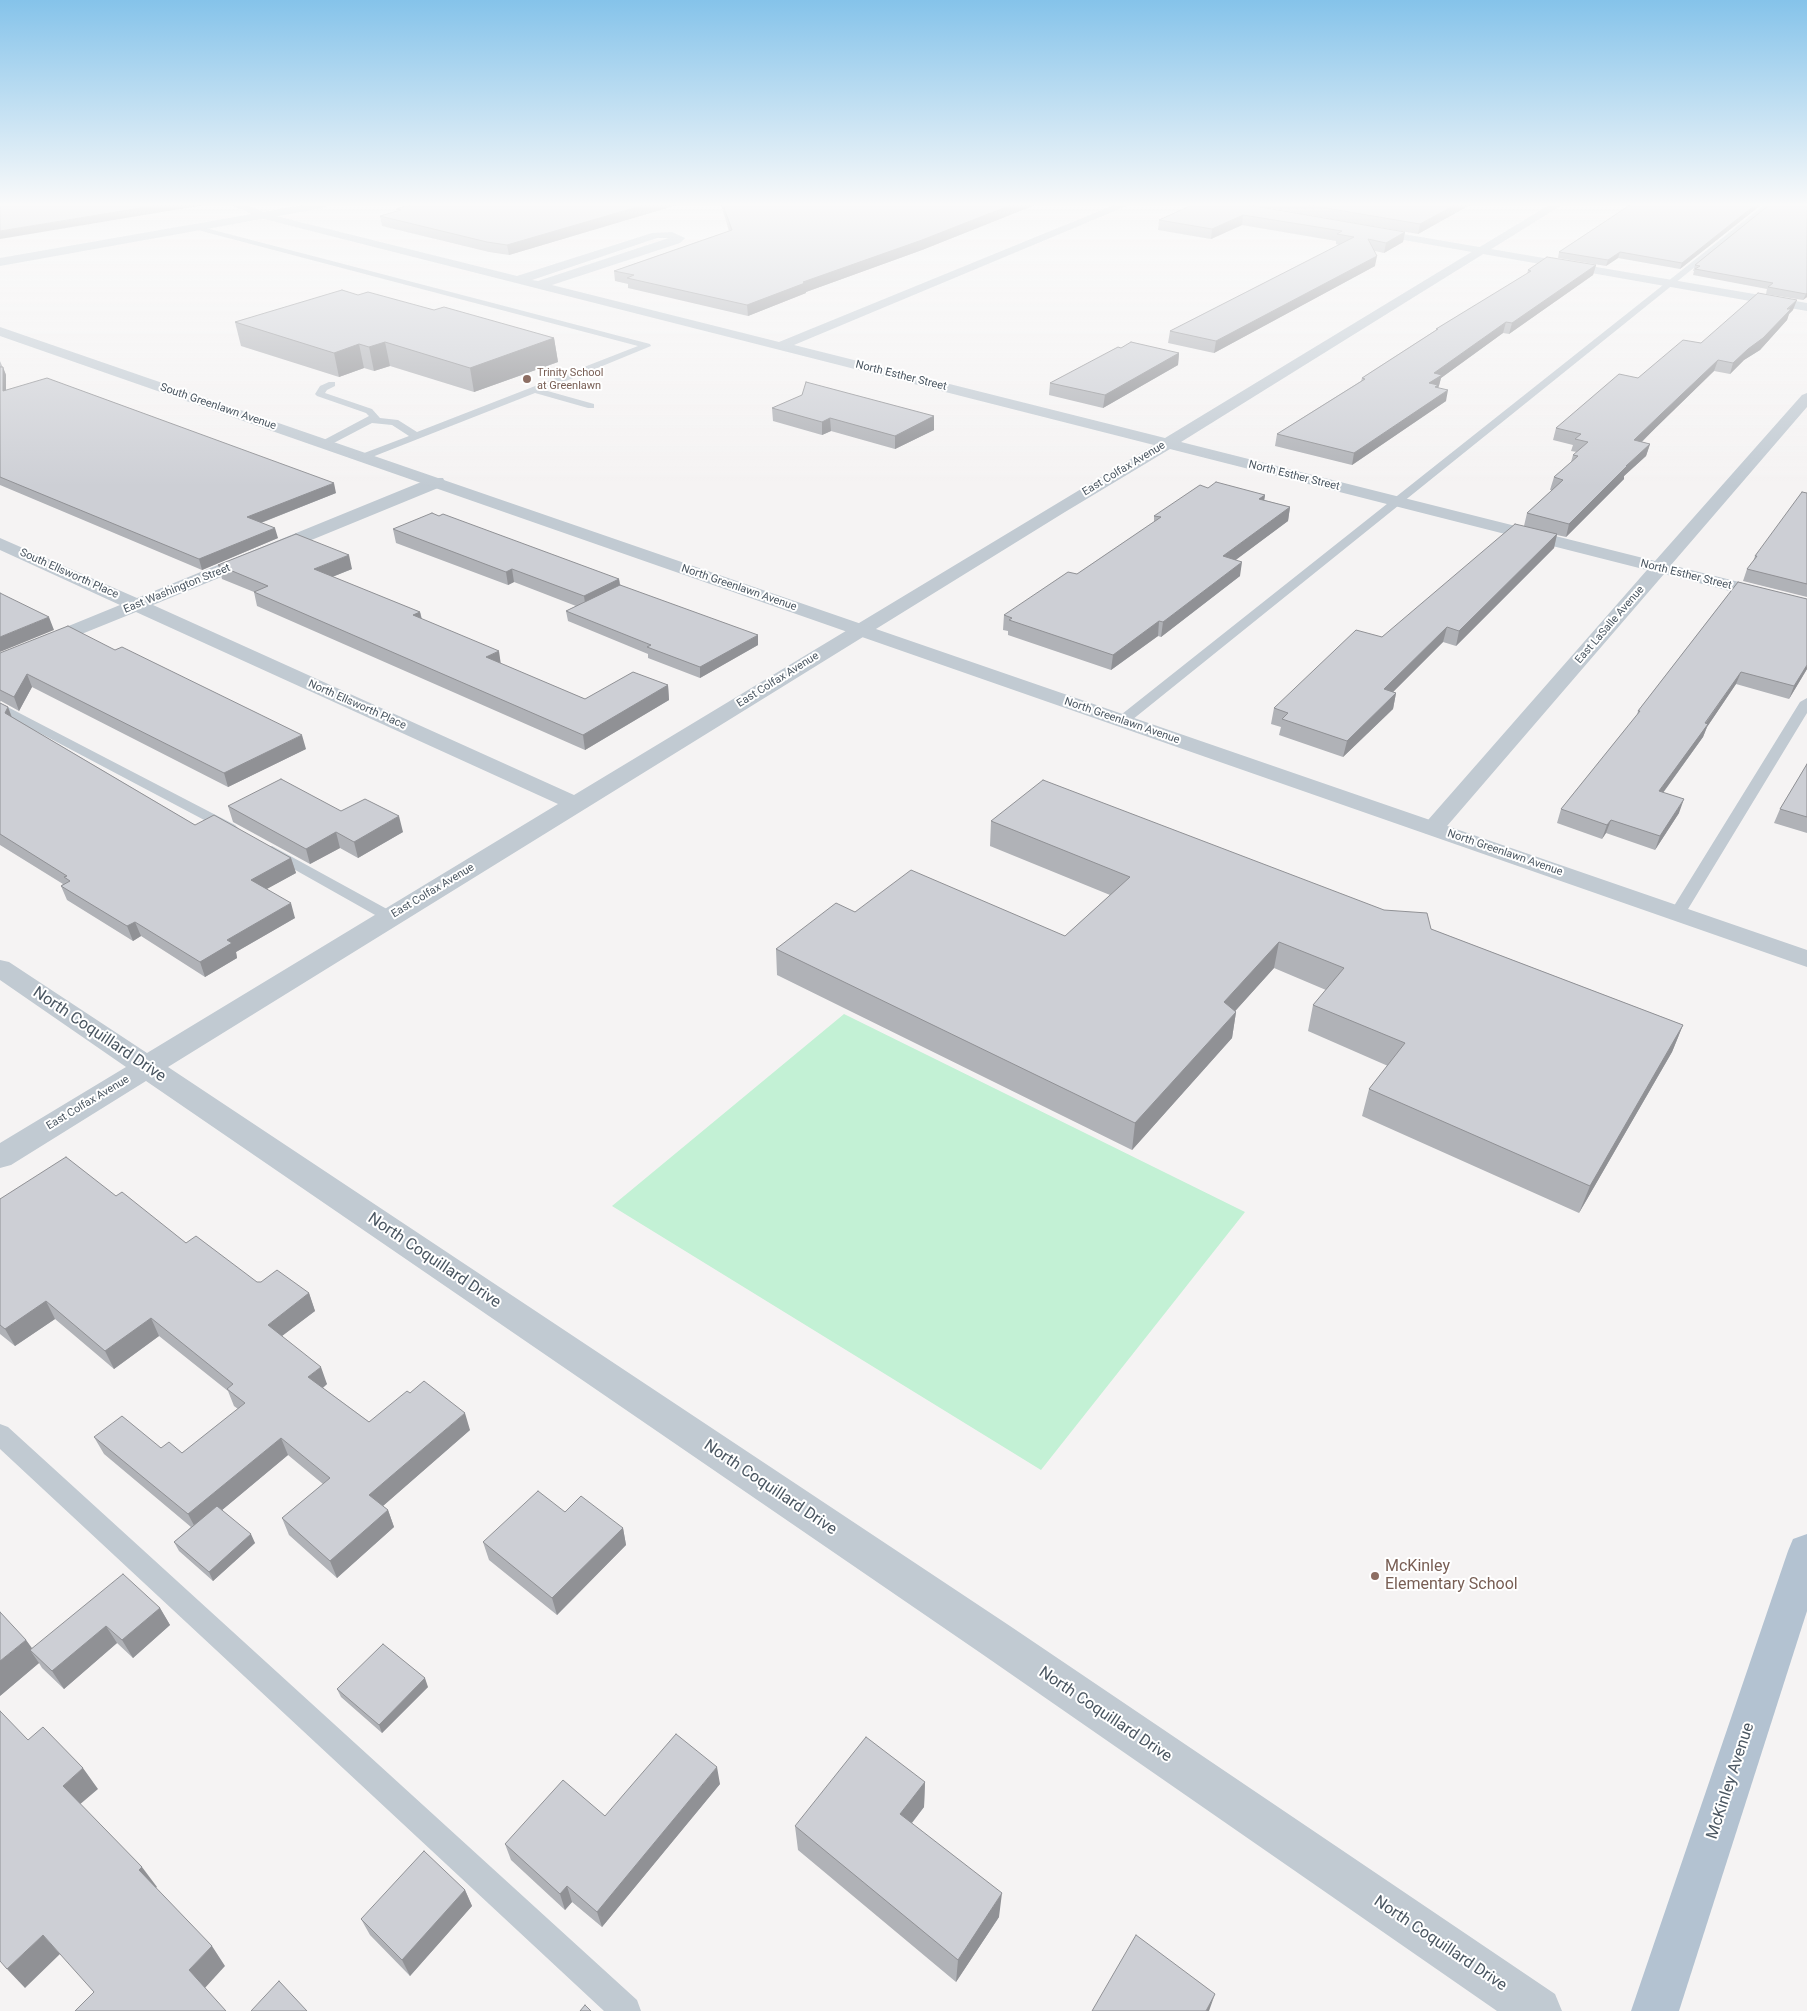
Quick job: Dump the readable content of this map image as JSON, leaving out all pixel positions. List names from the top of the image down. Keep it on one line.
{"streets":{"main road":["McKinley Avenue"],"street":["North Esther Street","South Greenlawn Avenue","East Colfax Avenue","South Ellsworth Place","North Greenlawn Avenue","East Washington Street","East LaSalle Avenue","North Ellsworth Place","North Coquillard Drive"]},"crossings":[["North Esther Street","East Colfax Avenue"],["North Esther Street","East LaSalle Avenue"],["South Greenlawn Avenue","North Greenlawn Avenue"],["South Greenlawn Avenue","East Washington Street"],["East Colfax Avenue","North Greenlawn Avenue"],["East Colfax Avenue","North Ellsworth Place"],["East Colfax Avenue","North Coquillard Drive"],["South Ellsworth Place","East Washington Street"],["South Ellsworth Place","North Ellsworth Place"],["North Greenlawn Avenue","East Washington Street"],["North Greenlawn Avenue","East LaSalle Avenue"],["East Washington Street","North Ellsworth Place"]],"places":["Trinity School at Greenlawn","McKinley Elementary School"]}
